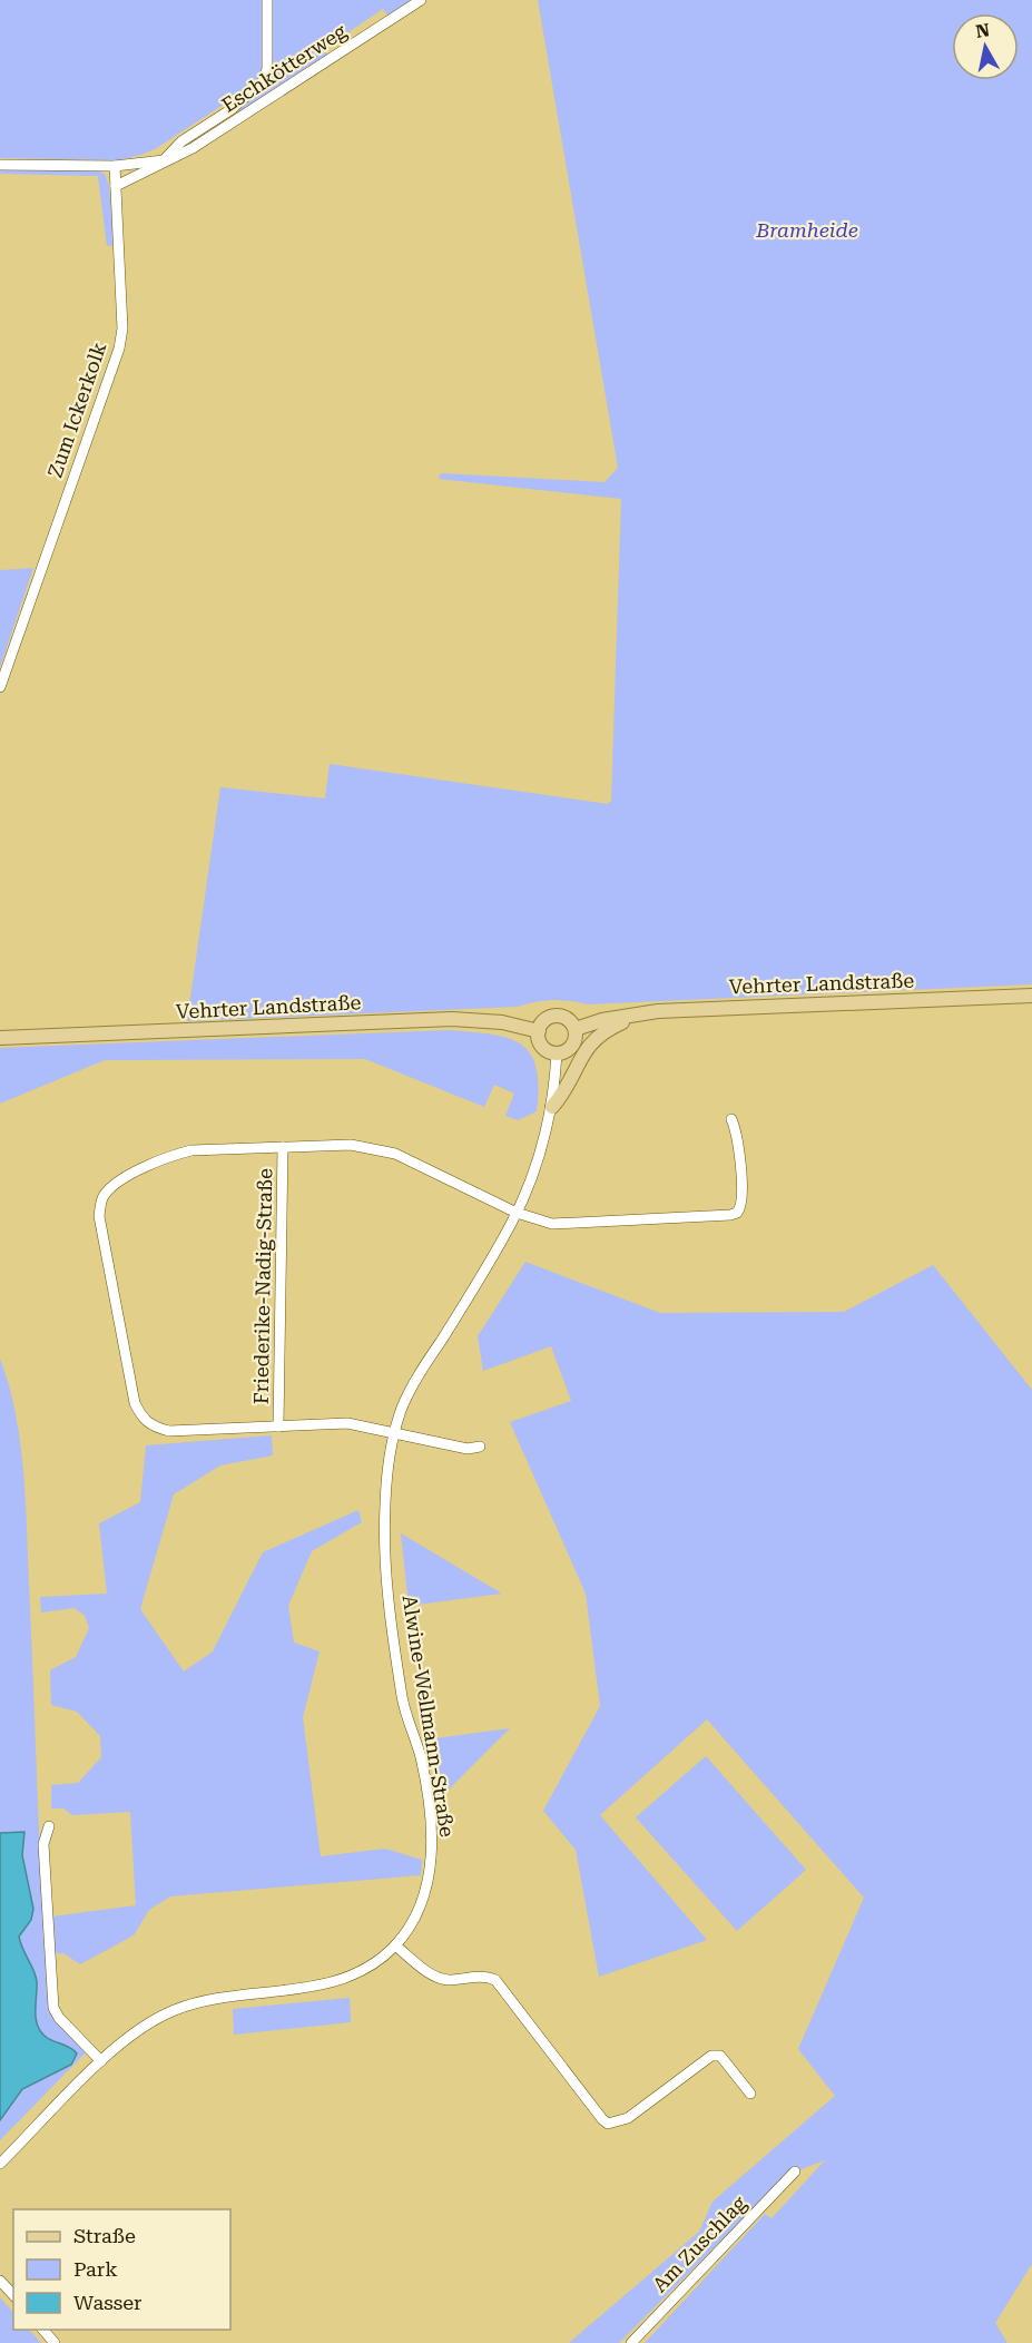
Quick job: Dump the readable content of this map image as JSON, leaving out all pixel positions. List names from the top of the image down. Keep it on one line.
{"streets":{"main road":["Vehrter Landstraße"],"street":["Eschkötterweg","Zum Ickerkolk","Friederike-Nadig-Straße","Alwine-Wellmann-Straße","Am Zuschlag"]},"crossings":[["Vehrter Landstraße","Alwine-Wellmann-Straße"]],"parks":["Bramheide"],"legend":["Straße","Park","Wasser"],"north":"top"}
